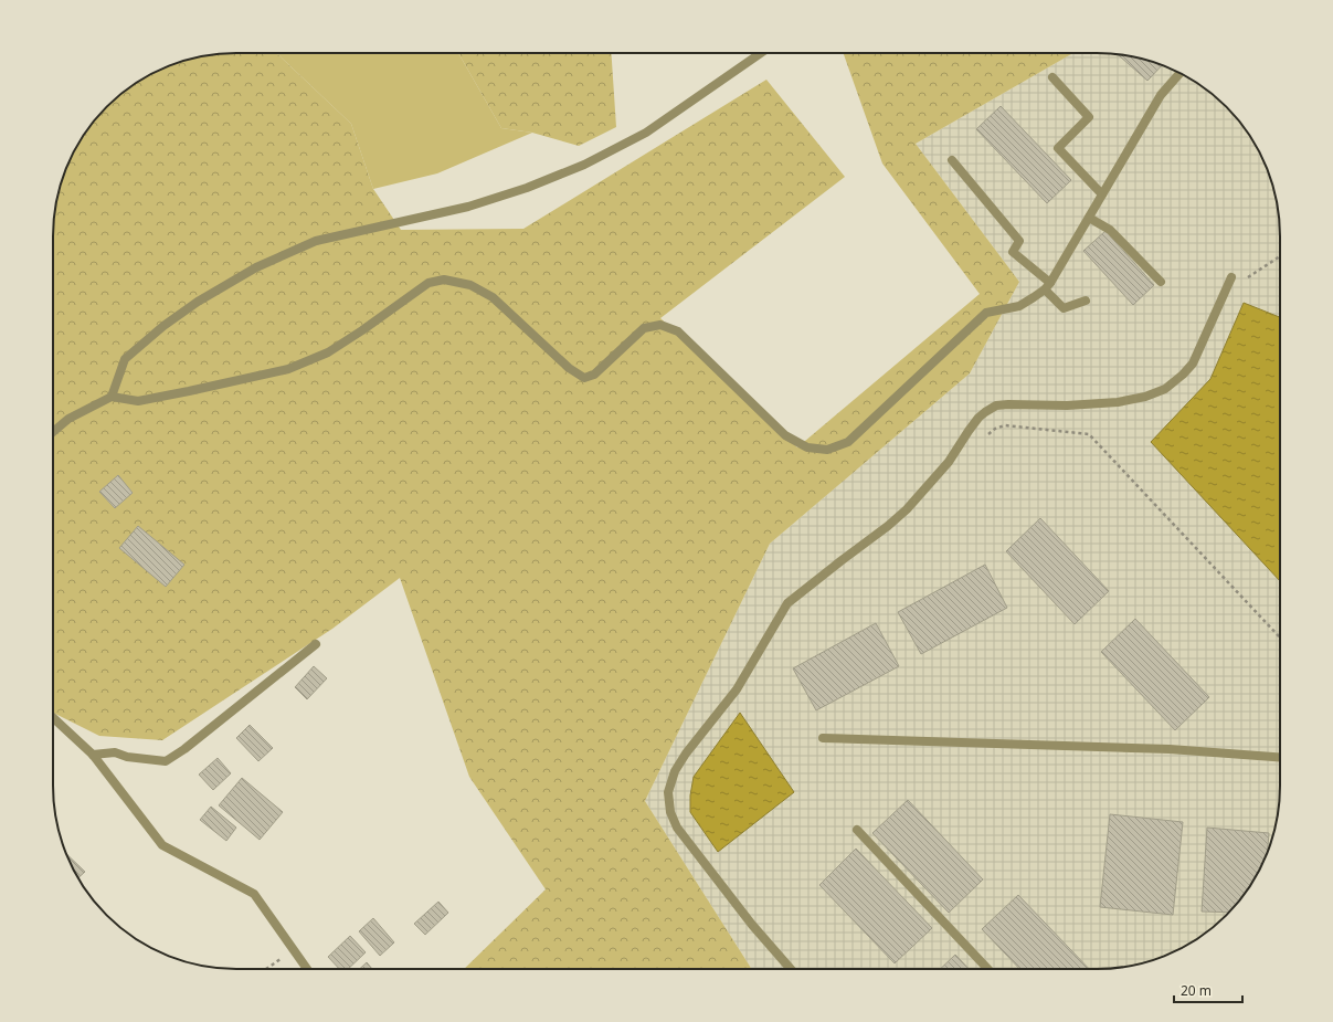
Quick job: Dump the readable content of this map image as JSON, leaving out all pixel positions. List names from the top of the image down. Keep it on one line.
{"scale_bar":"20 m"}
